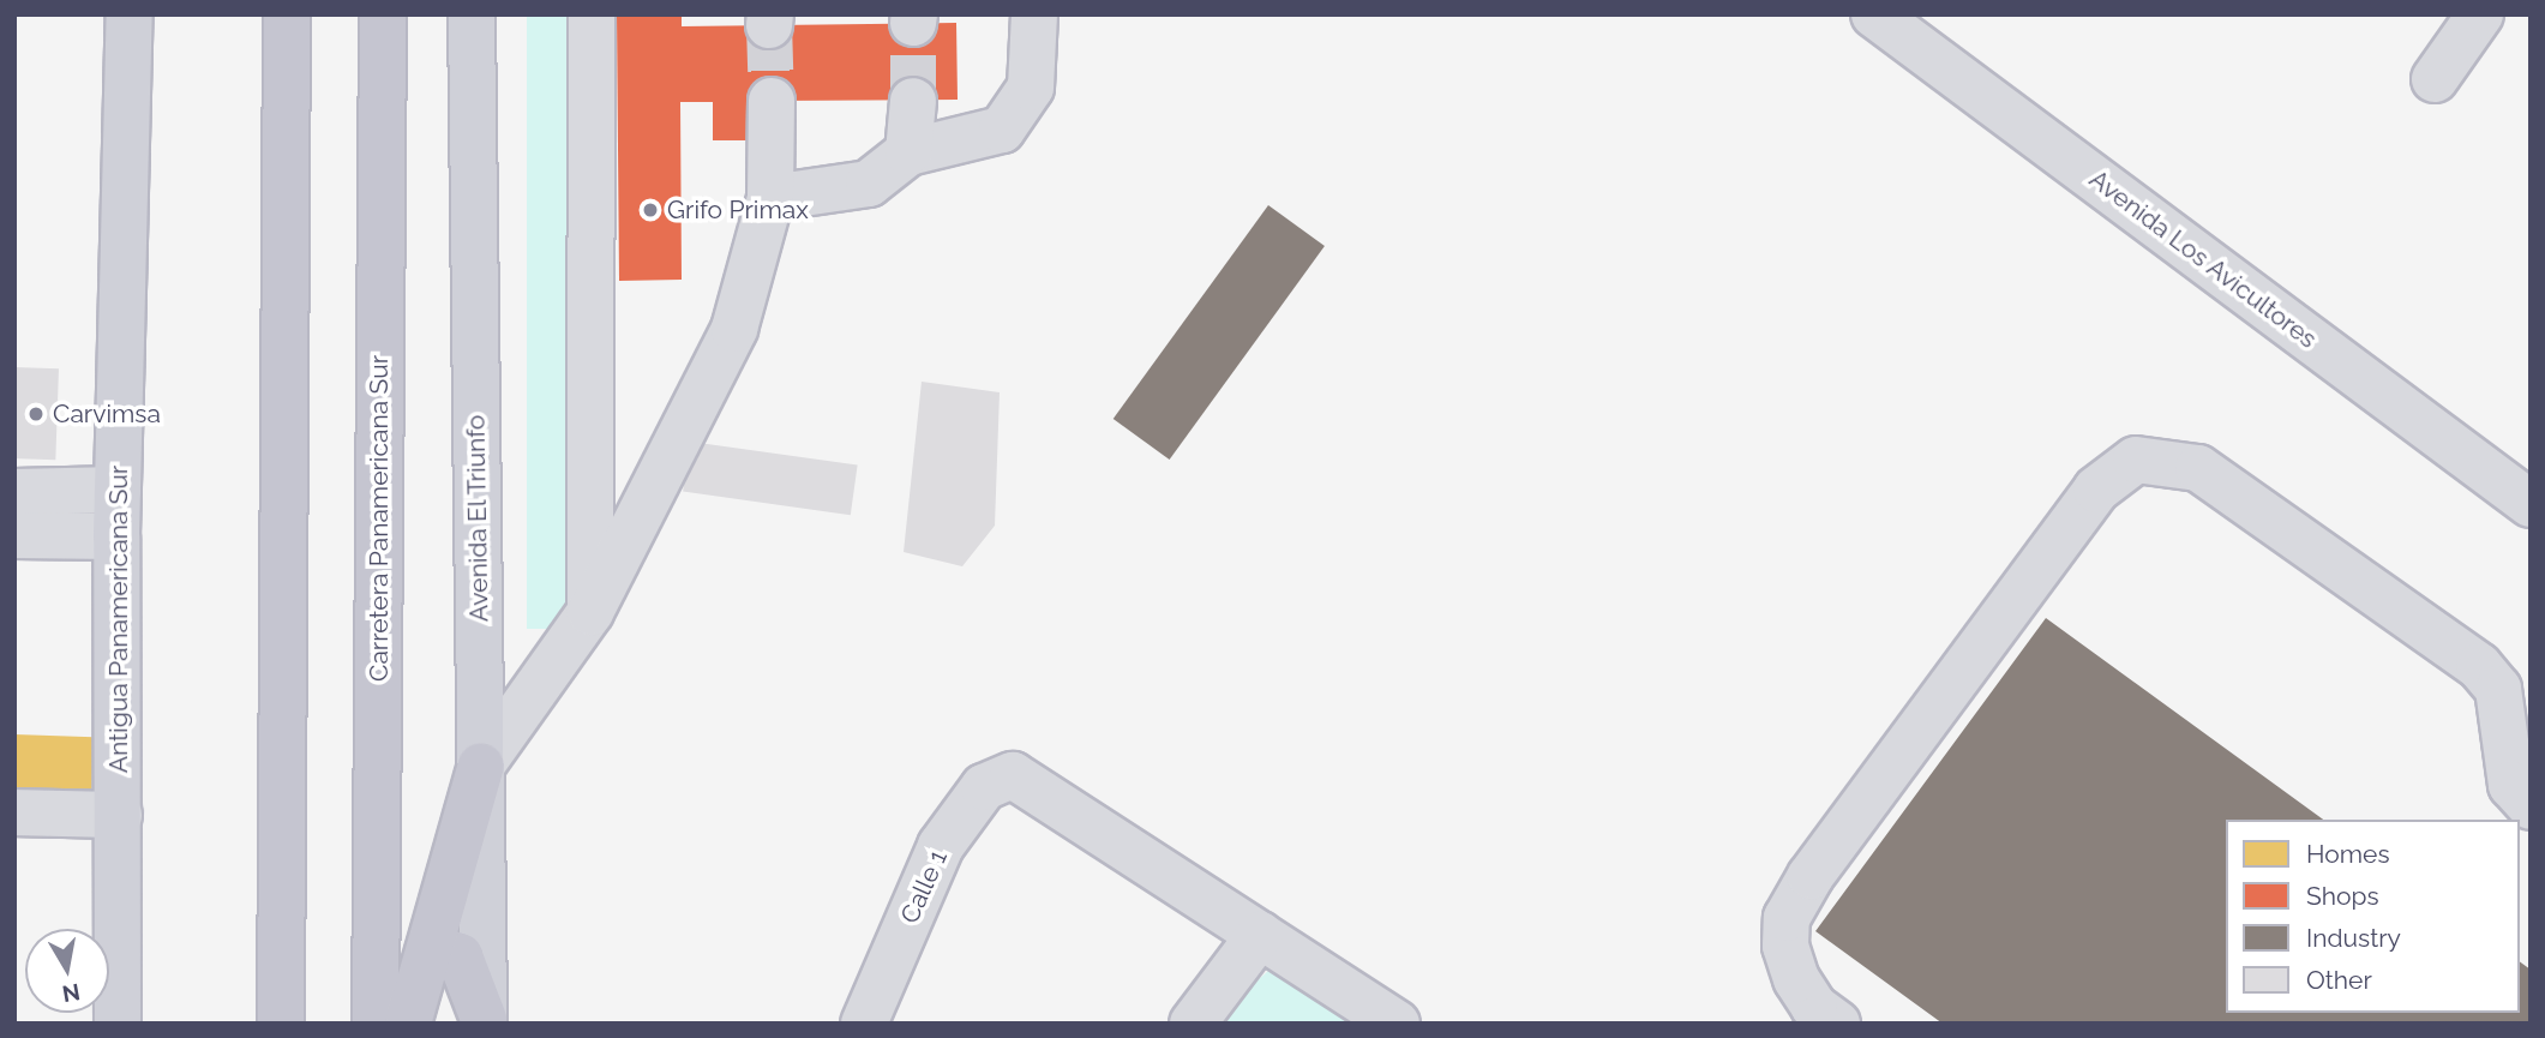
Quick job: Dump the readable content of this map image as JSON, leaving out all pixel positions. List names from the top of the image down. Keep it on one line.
{"streets":{"highway":["Carretera Panamericana Sur"],"main road":["Avenida El Triunfo","Antigua Panamericana Sur"],"street":["Avenida Los Avicultores","Calle 1"]},"places":["Grifo Primax","Carvimsa"],"legend":["Homes","Shops","Industry","Other"],"north":"bottom"}
